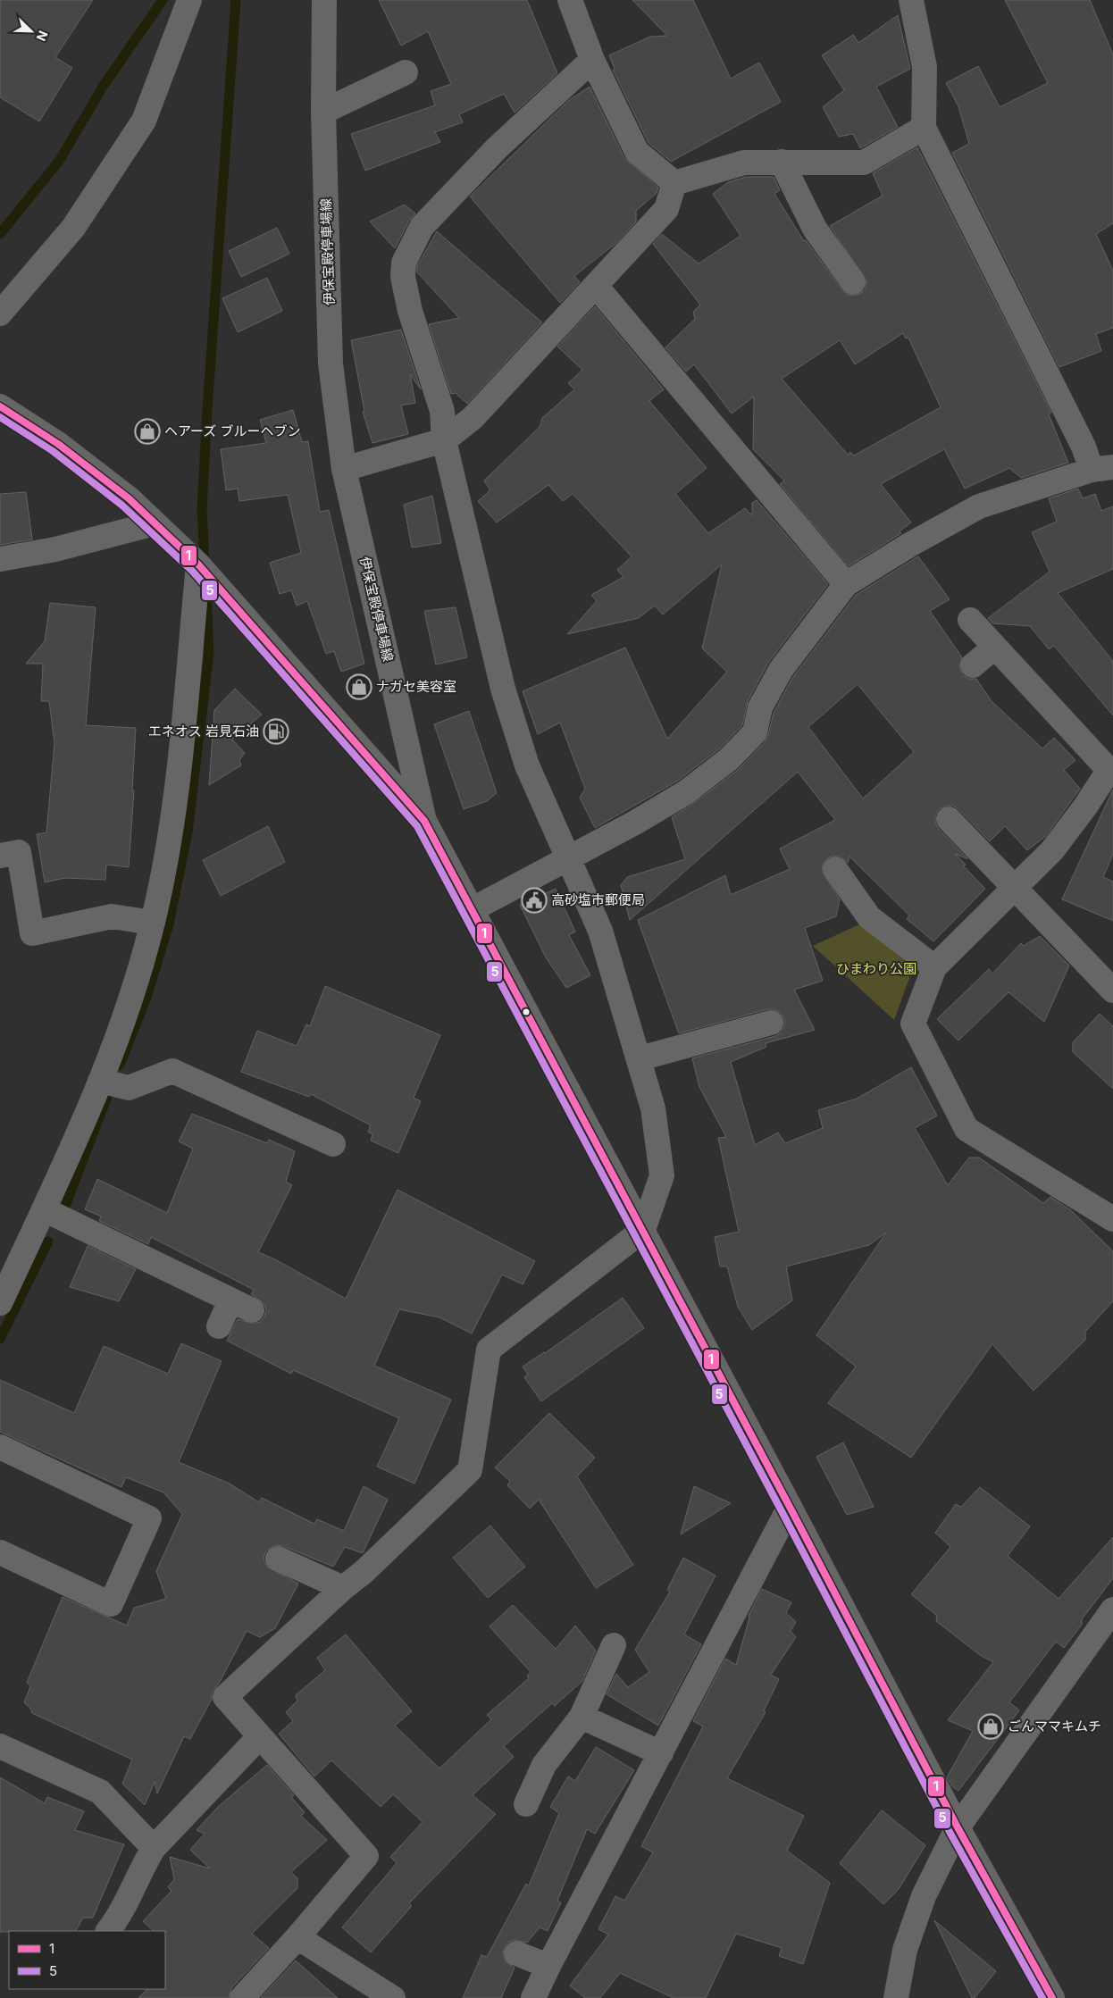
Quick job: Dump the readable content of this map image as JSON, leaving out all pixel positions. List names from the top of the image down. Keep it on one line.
{"streets":{"street":["伊保宝殿停車場線"]},"parks":["ひまわり公園"],"places":{"shop":["ヘアーズ ブルーヘブン","ナガセ美容室","ごんママキムチ"],"fuel station":["エネオス 岩見石油"],"public building":["高砂塩市郵便局"]},"lines":["transit line 1","transit line 5"],"legend":["1","5"],"north":"bottom right"}
